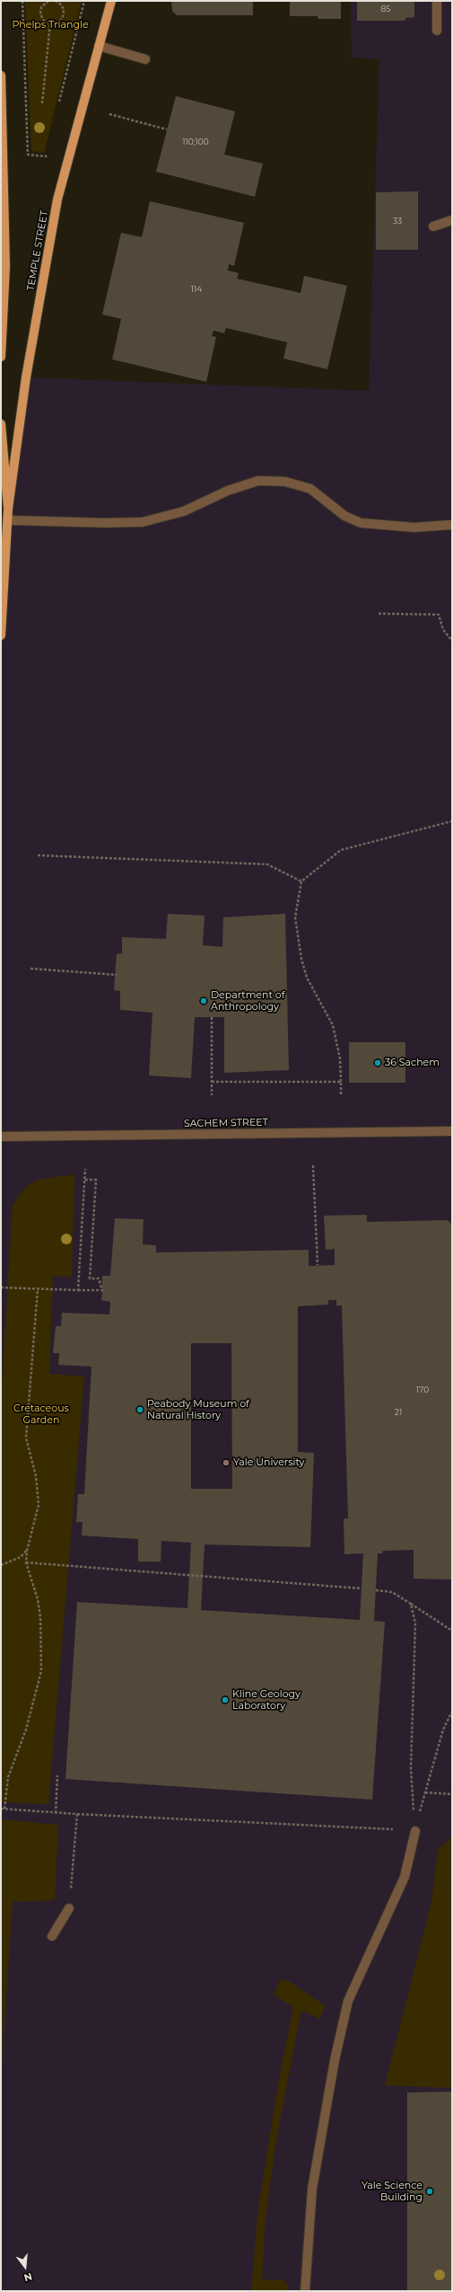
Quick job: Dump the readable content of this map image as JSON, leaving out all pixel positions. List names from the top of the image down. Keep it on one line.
{"streets":{"main road":["TEMPLE STREET"],"street":["SACHEM STREET"]},"parks":["Phelps Triangle","Cretaceous Garden"],"places":["Department of Anthropology","36 Sachem","Peabody Museum of Natural History","Yale University","Kline Geology Laboratory","Yale Science Building"],"house_numbers":["85","110;100","33","114","170","21"],"north":"bottom"}
